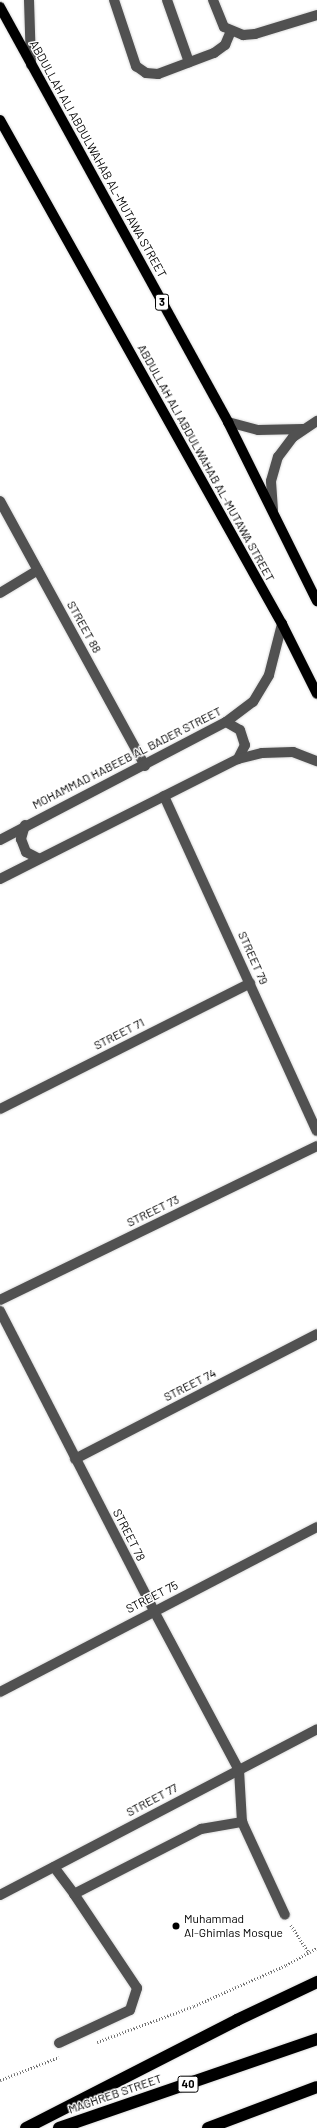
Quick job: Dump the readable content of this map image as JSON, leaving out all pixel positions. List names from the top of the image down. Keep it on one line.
{"streets":{"highway":["40","MAGHREB STREET"],"main road":["ABDULLAH ALI ABDULWAHAB AL-MUTAWA STREET","3"],"street":["STREET 88","MOHAMMAD HABEEB AL BADER STREET","STREET 79","STREET 71","STREET 73","STREET 74","STREET 78","STREET 75","STREET 77"]},"crossings":[["ABDULLAH ALI ABDULWAHAB AL-MUTAWA STREET","MOHAMMAD HABEEB AL BADER STREET"],["STREET 88","MOHAMMAD HABEEB AL BADER STREET"],["STREET 79","STREET 71"],["STREET 74","STREET 78"],["STREET 78","STREET 75"],["STREET 78","STREET 77"]],"places":["Muhammad Al-Ghimlas Mosque"]}
